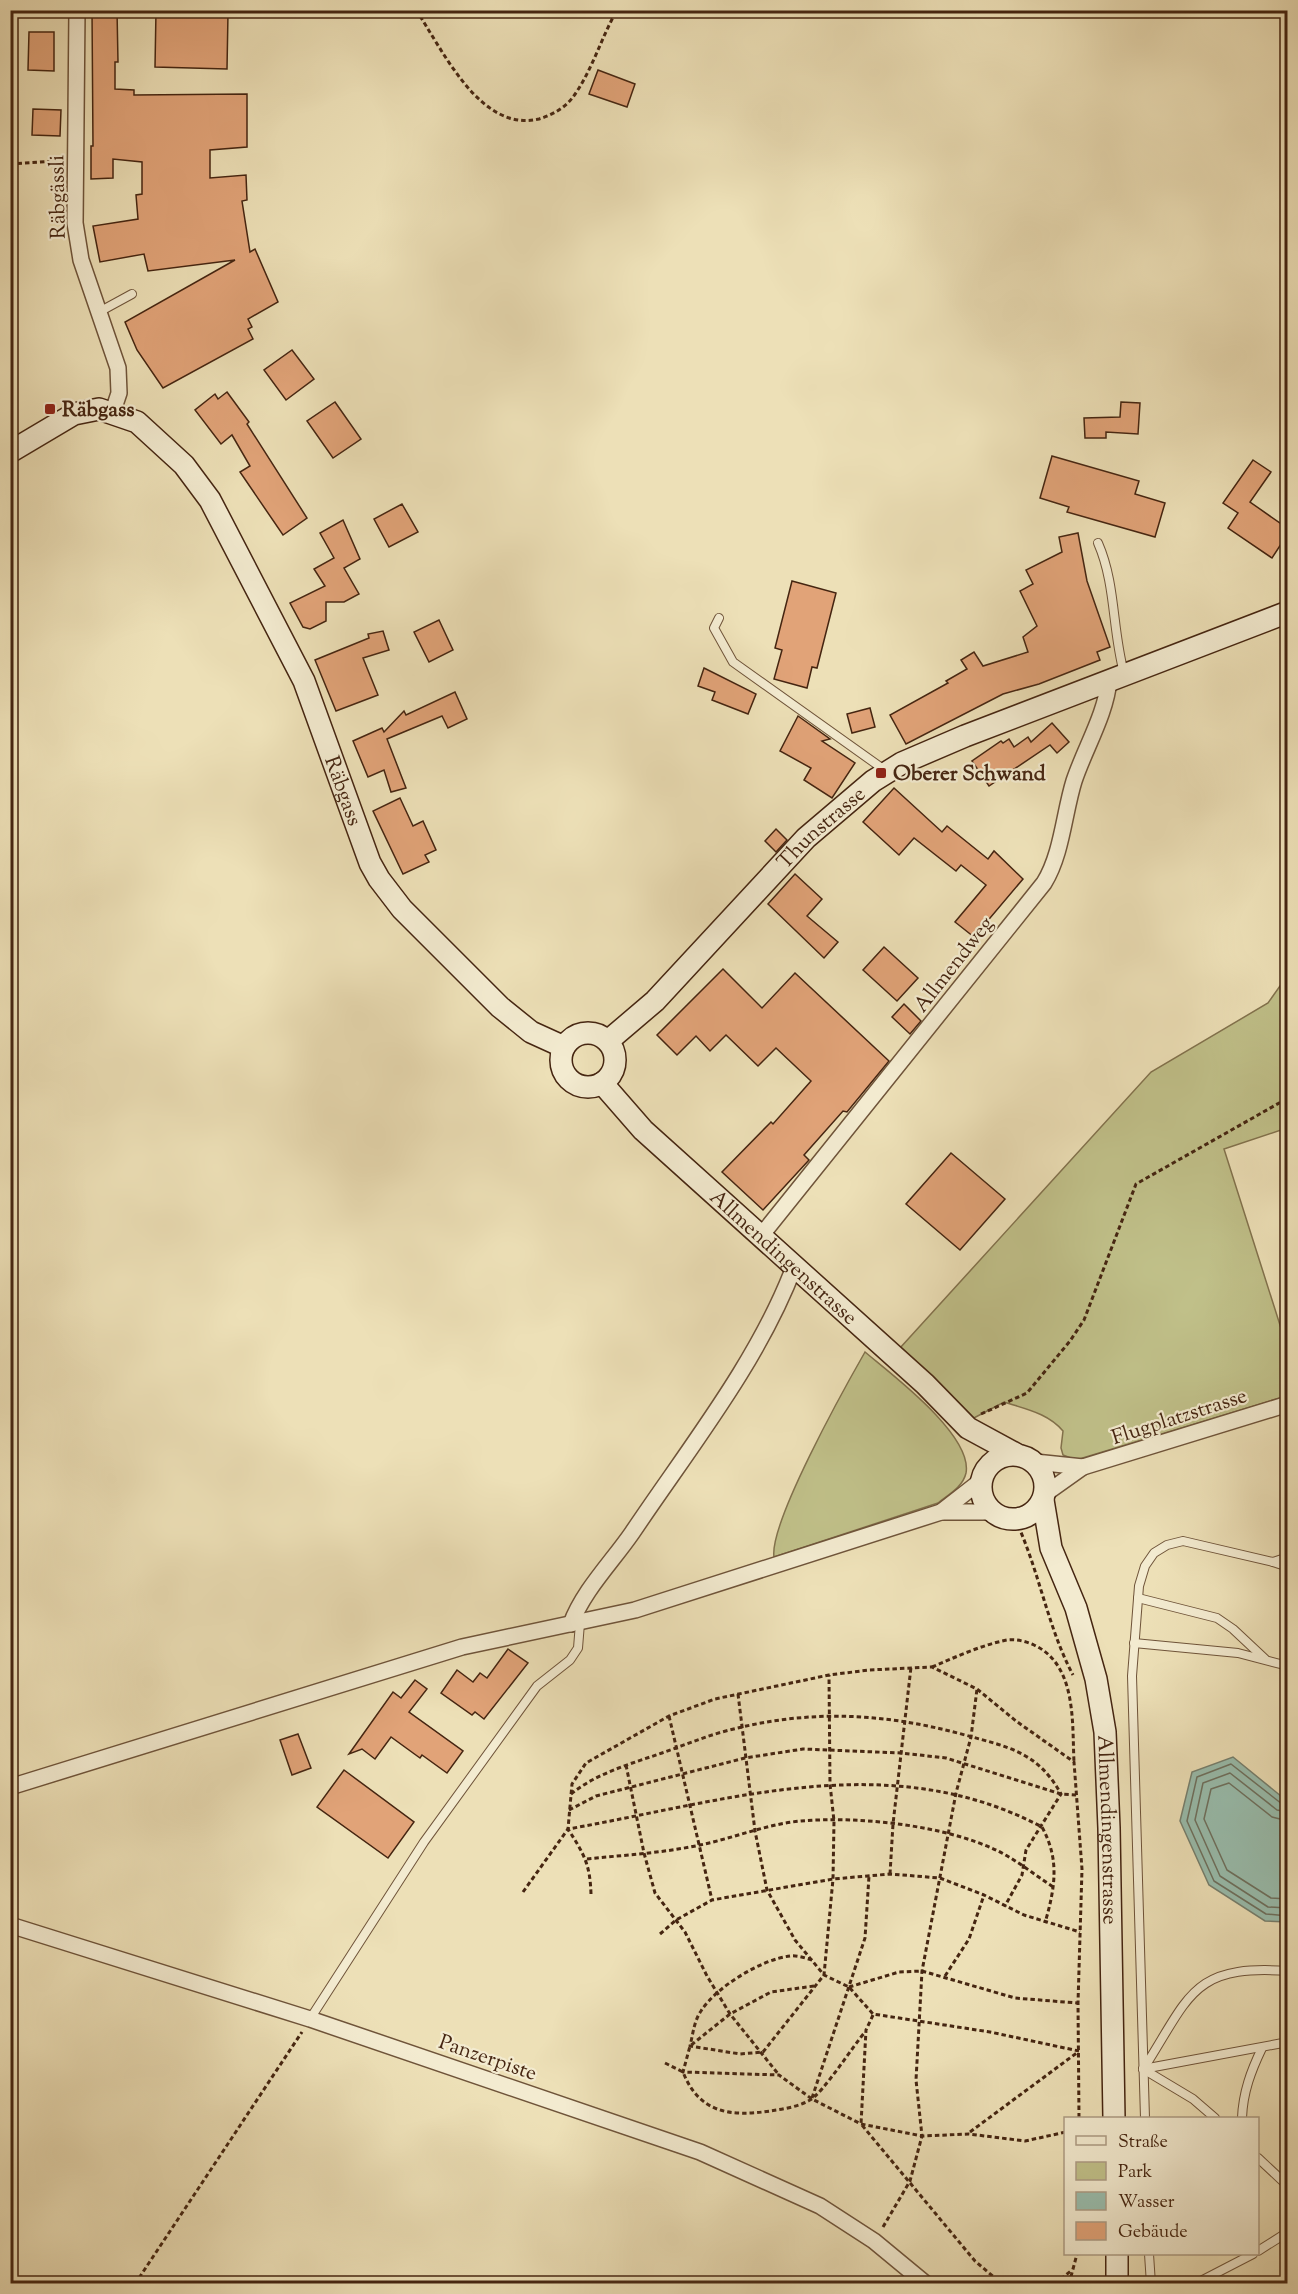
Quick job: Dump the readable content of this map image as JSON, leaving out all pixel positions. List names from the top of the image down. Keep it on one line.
{"streets":{"street":["Räbgässli","Räbgass","Thunstrasse","Allmendweg","Allmendingenstrasse","Flugplatzstrasse","Panzerpiste"]},"crossings":[["Räbgässli","Räbgass"],["Räbgass","Thunstrasse"],["Räbgass","Allmendingenstrasse"],["Thunstrasse","Allmendweg"],["Thunstrasse","Allmendingenstrasse"],["Allmendweg","Allmendingenstrasse"],["Allmendingenstrasse","Flugplatzstrasse"]],"places":{"transit":["Räbgass","Oberer Schwand"]},"legend":["Straße","Park","Wasser","Gebäude"]}
